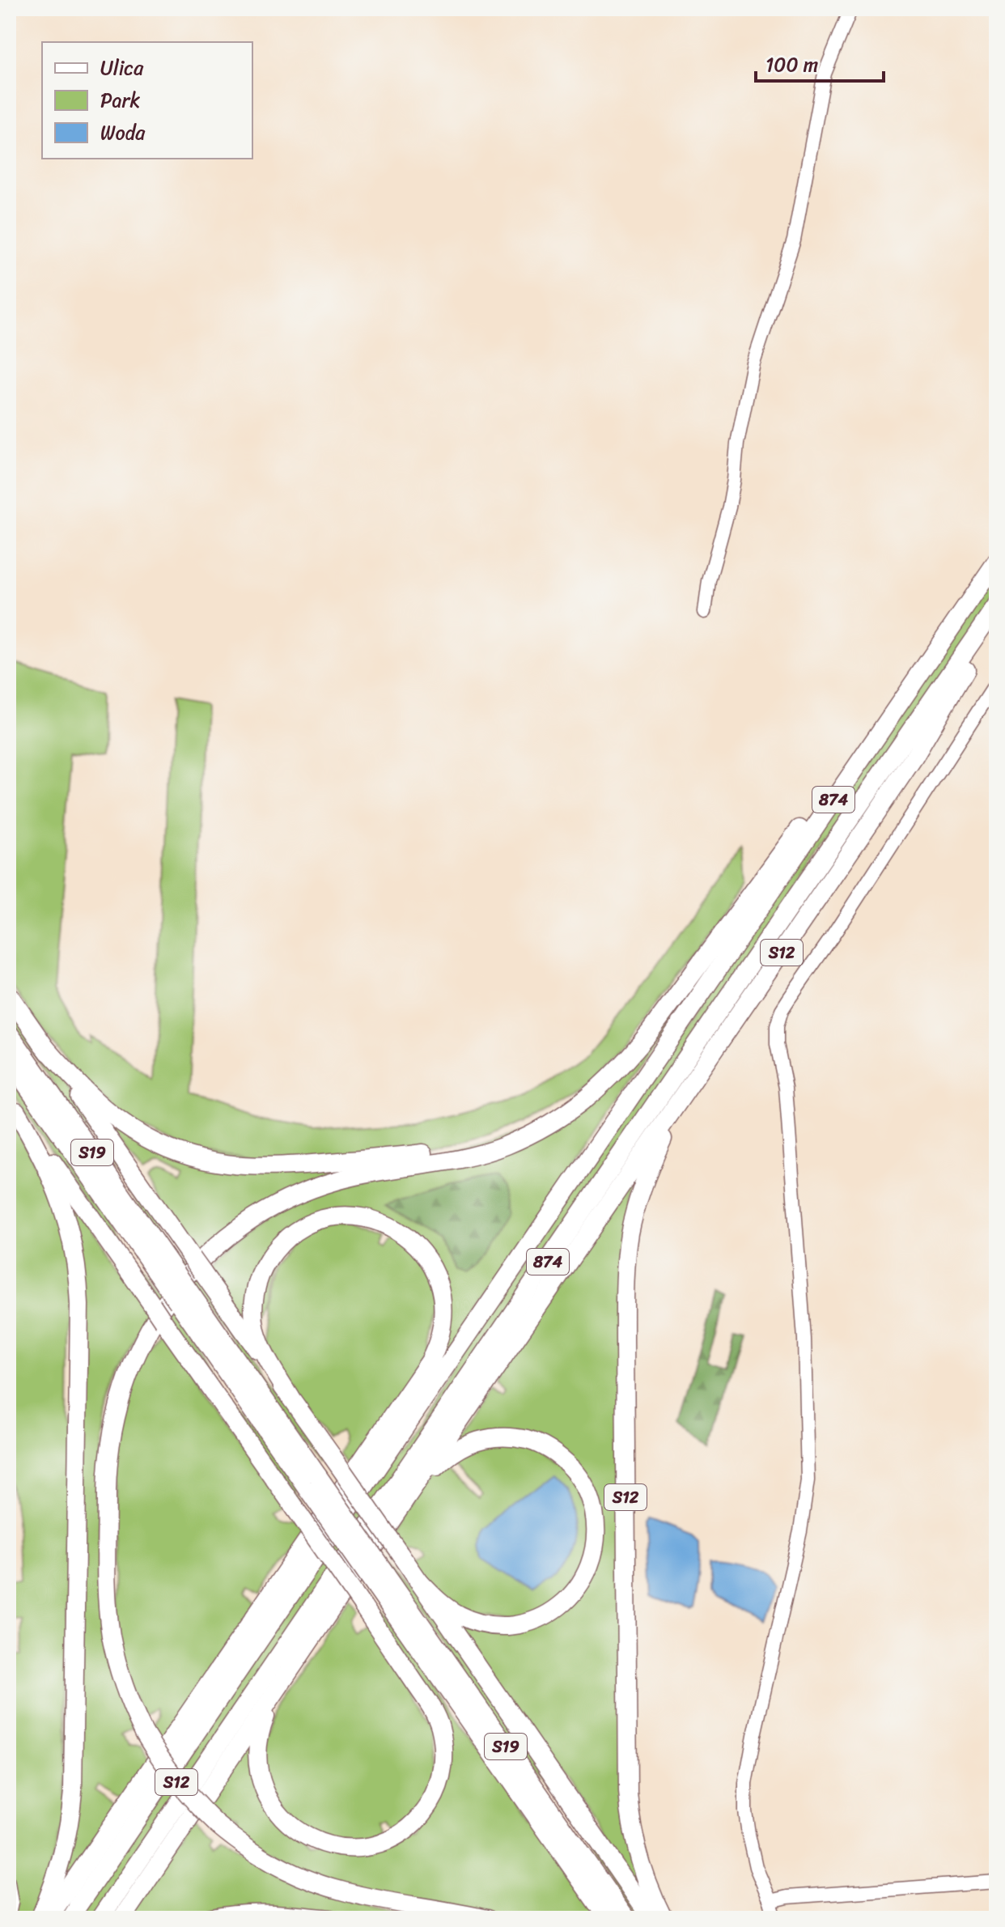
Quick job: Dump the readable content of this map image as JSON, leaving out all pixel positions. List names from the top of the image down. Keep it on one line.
{"streets":{"highway":["874","S12","S19"]},"legend":["Ulica","Park","Woda"],"scale_bar":"100 m"}
